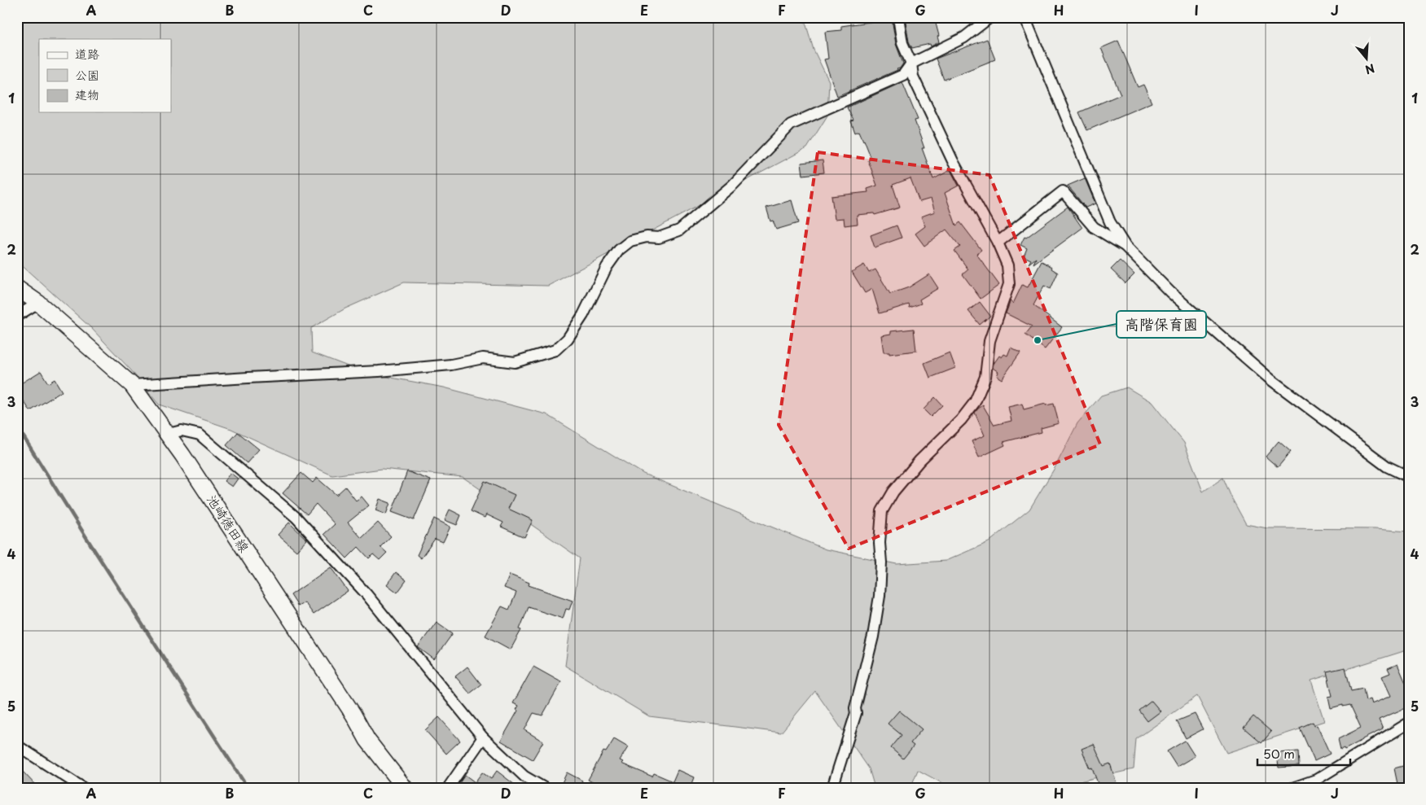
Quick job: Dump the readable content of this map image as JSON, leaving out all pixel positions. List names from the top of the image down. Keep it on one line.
{"streets":{"main road":["池崎徳田線"]},"places":["高階保育園"],"legend":["道路","公園","建物"],"scale_bar":"50 m","north":"bottom","grid":{"columns":["A","B","C","D","E","F","G","H","I","J"],"rows":["1","2","3","4","5"]}}
